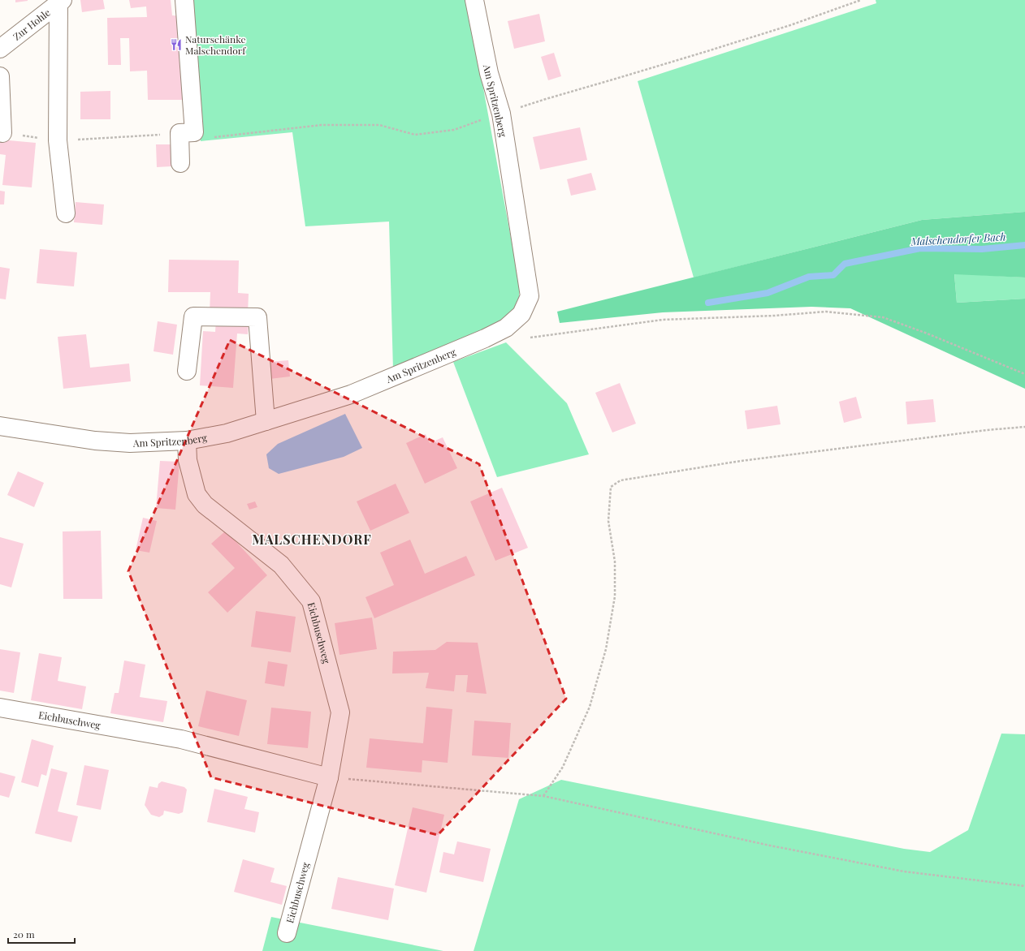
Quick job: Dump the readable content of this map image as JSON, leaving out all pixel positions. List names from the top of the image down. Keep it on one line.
{"streets":{"street":["Zur Hohle","Am Spritzenberg","Eichbuschweg"]},"crossings":[["Am Spritzenberg","Eichbuschweg"]],"districts":["MALSCHENDORF"],"water":["Malschendorfer Bach"],"places":{"restaurant":["Naturschänke Malschendorf"]},"scale_bar":"20 m"}
